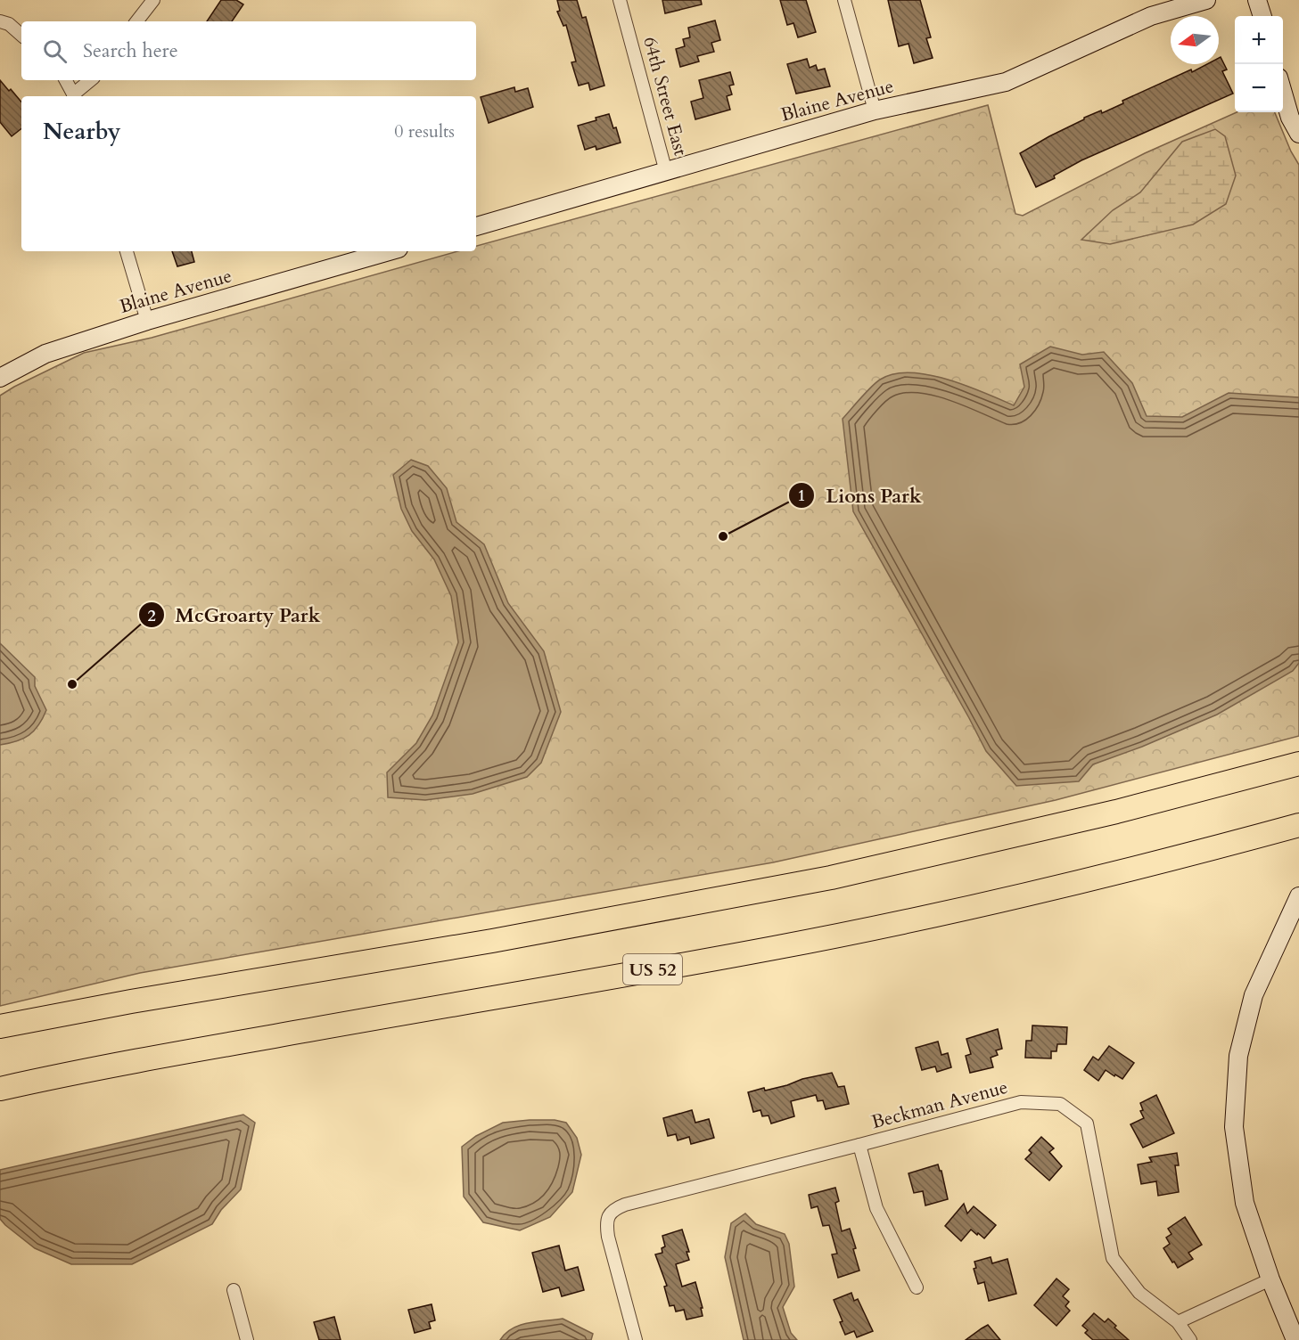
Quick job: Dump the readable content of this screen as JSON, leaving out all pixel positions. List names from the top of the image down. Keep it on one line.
{"streets":{"highway":["US 52"],"street":["64th Street East","Blaine Avenue","Beckman Avenue"]},"crossings":[["64th Street East","Blaine Avenue"]],"places":["Lions Park","McGroarty Park"],"north":"left","page":{"map_buttons":["+","−"],"search":"Search here","heading":["Nearby","0 results"]}}
